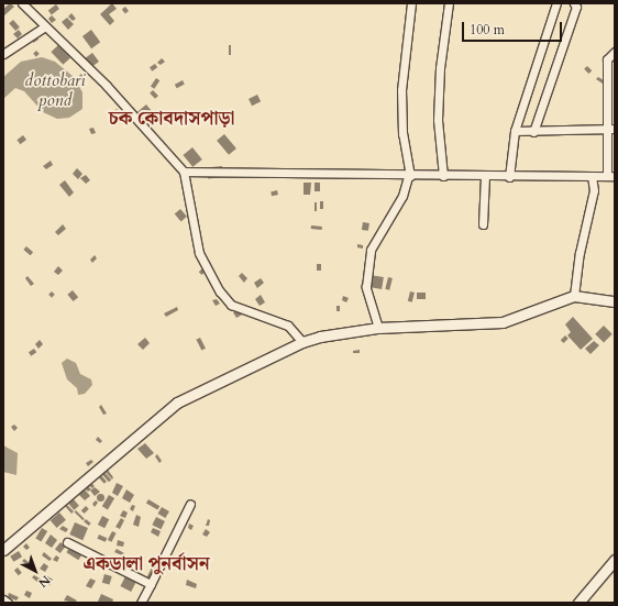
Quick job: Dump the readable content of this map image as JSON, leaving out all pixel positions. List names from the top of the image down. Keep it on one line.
{"districts":["চক কোবদাসপাড়া","একডালা পুনর্বাসন"],"water":["dottobari pond"],"scale_bar":"100 m","north":"bottom right"}
